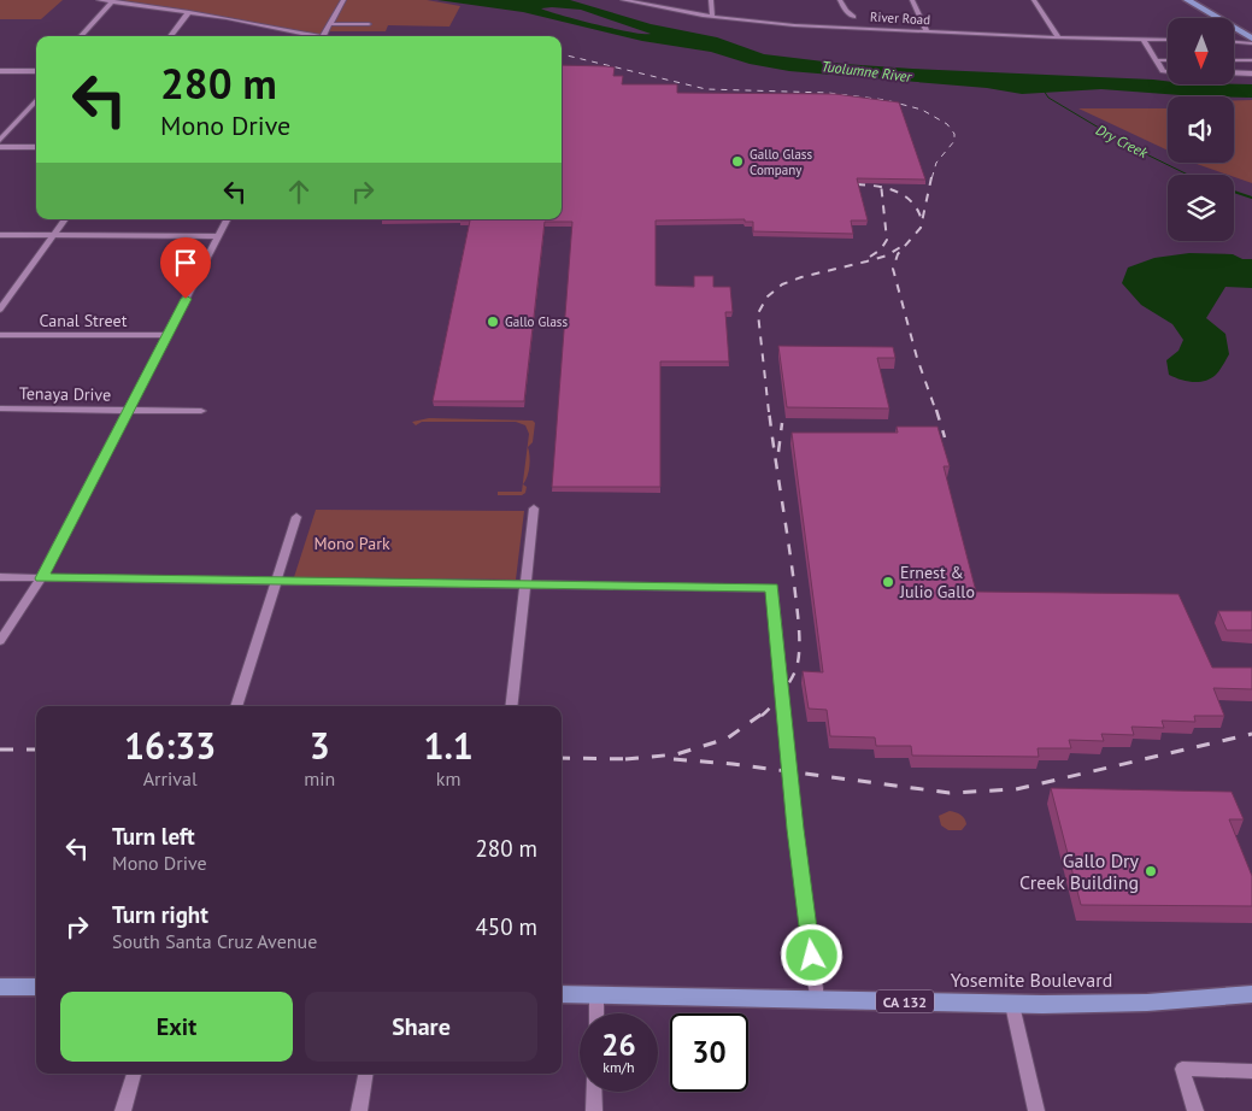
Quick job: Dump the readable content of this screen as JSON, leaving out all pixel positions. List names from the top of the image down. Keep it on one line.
{"streets":{"main road":["Yosemite Boulevard","CA 132"],"street":["River Road","Canal Street","Tenaya Drive"]},"water":["Tuolumne River","Dry Creek"],"parks":["Mono Park"],"places":["Gallo Glass Company","Gallo Glass","Ernest & Julio Gallo","Gallo Dry Creek Building"],"north":"bottom","page":{"turn":["280 m","Mono Drive"],"eta":["16:33","Arrival","3","min","1.1","km"],"list":[{"name":"Turn left","note":"Mono Drive","value":"280 m"},{"name":"Turn right","note":"South Santa Cruz Avenue","value":"450 m"}],"buttons":["Exit","Share"],"speed":"26 km/h","limit":"30"}}
